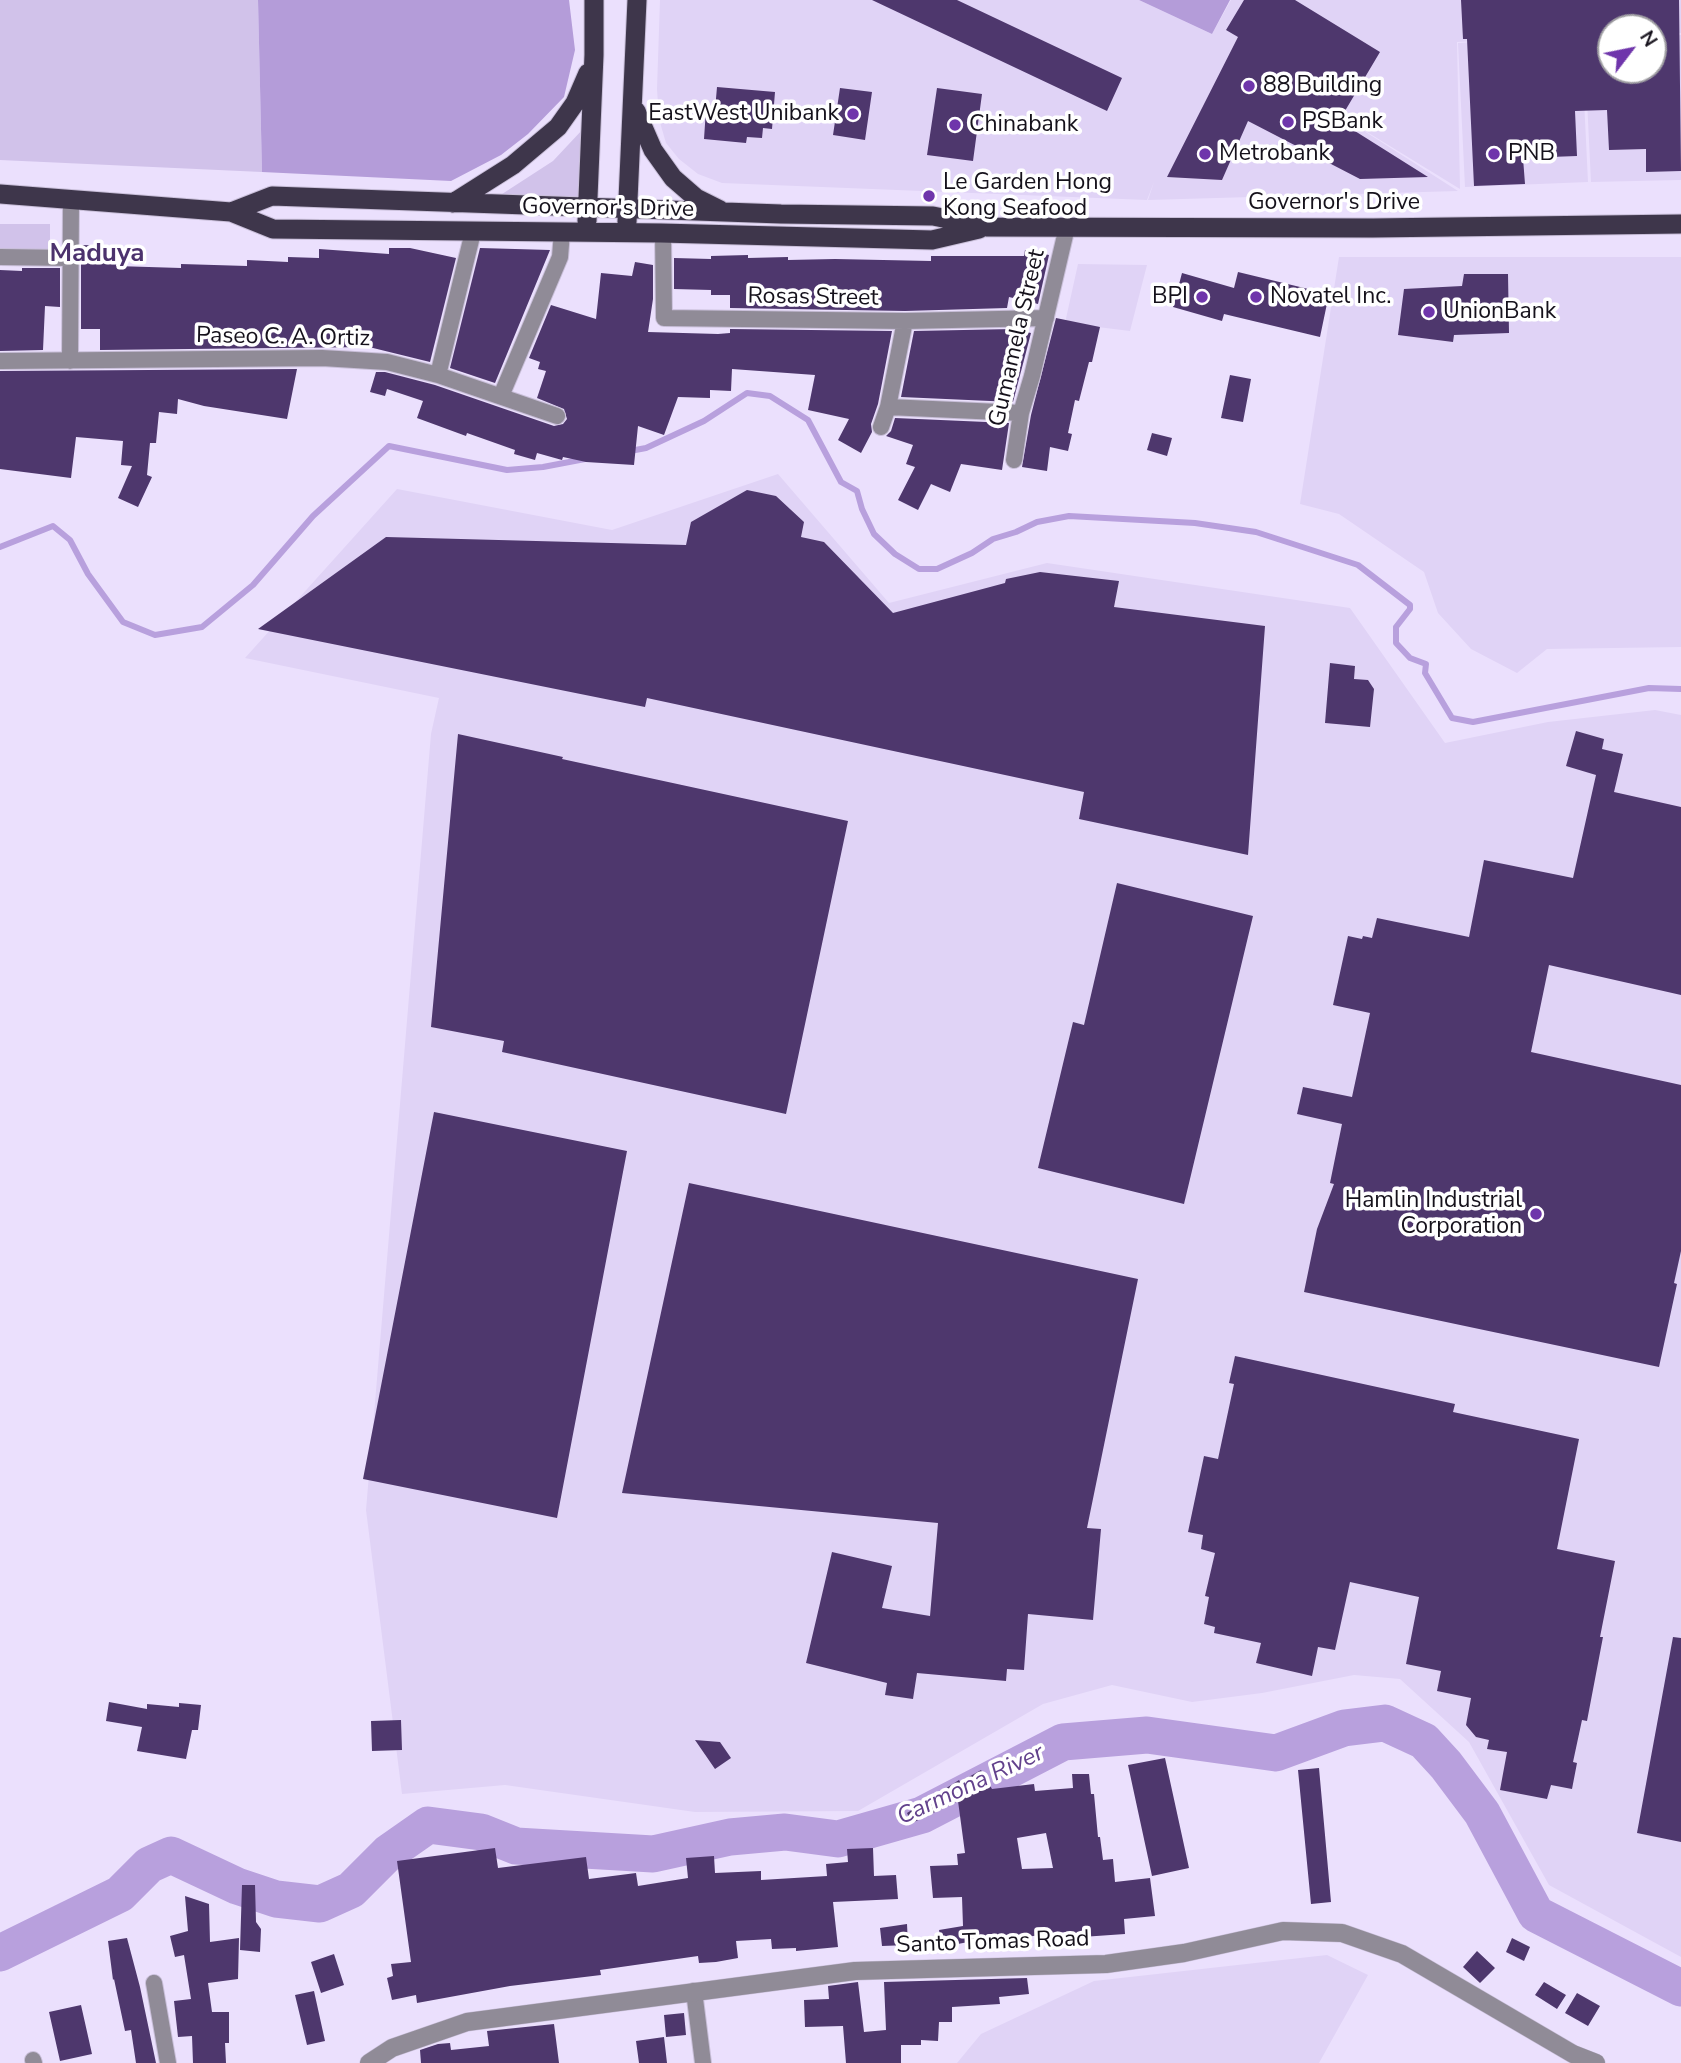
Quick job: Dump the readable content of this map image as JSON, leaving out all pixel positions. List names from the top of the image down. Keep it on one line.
{"streets":{"highway":["Governor's Drive"],"street":["Rosas Street","Paseo C. A. Ortiz","Gumamela Street","Santo Tomas Road"]},"crossings":[["Governor's Drive","Rosas Street"],["Governor's Drive","Gumamela Street"],["Rosas Street","Gumamela Street"]],"districts":["Maduya"],"water":["Carmona River"],"places":["88 Building","EastWest Unibank","PSBank","Chinabank","Metrobank","PNB","Le Garden Hong Kong Seafood","BPI","Novatel Inc.","UnionBank","Hamlin Industrial Corporation"],"north":"top right"}
